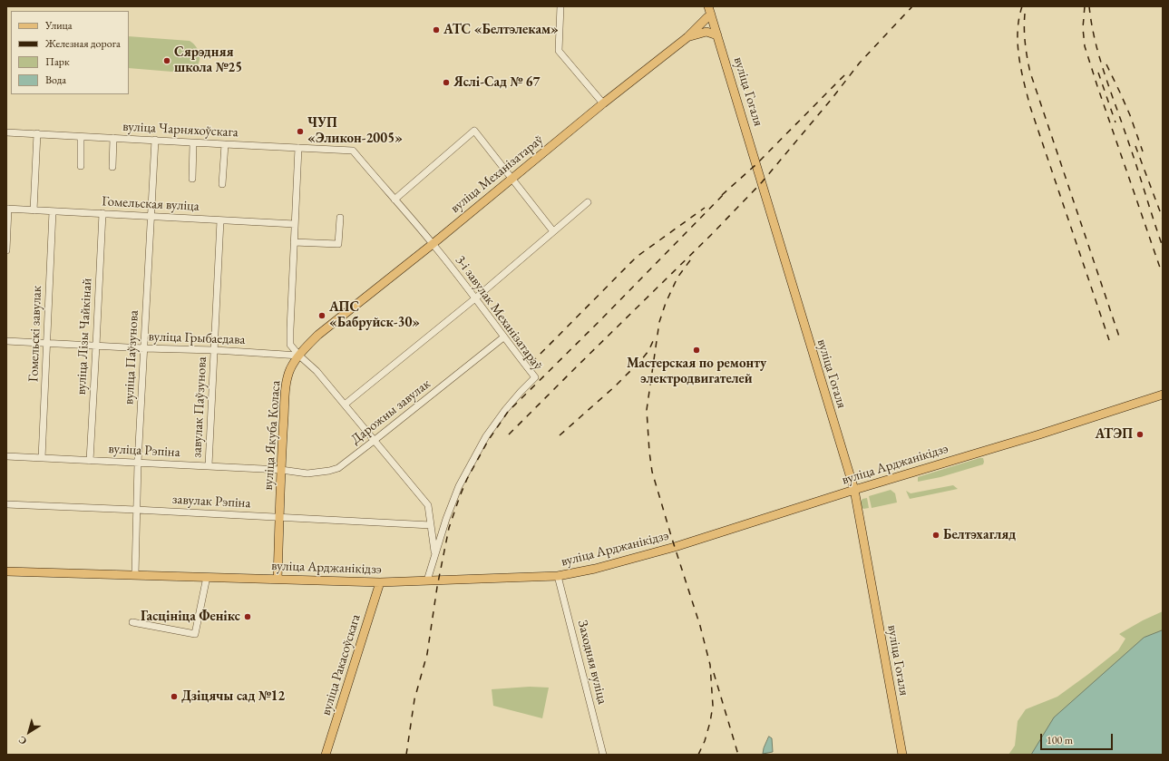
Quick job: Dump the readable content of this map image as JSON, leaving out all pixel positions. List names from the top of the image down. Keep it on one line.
{"streets":{"main road":["вуліца Гогаля","вуліца Механізатараў","вуліца Якуба Коласа","вуліца Арджанікідзэ","вуліца Ракасоўскага"],"street":["вуліца Чарняхоўскага","Гомельская вуліца","3-і завулак Механізатараў","Гомельскі завулак","вуліца Лізы Чайкінай","вуліца Грыбаедава","вуліца Паўзунова","завулак Паўзунова","Дарожны завулак","вуліца Рэпіна","завулак Рэпіна","Заходняя вуліца"]},"crossings":[["вуліца Гогаля","вуліца Механізатараў"],["вуліца Гогаля","вуліца Арджанікідзэ"],["вуліца Чарняхоўскага","3-і завулак Механізатараў"],["вуліца Чарняхоўскага","вуліца Паўзунова"],["вуліца Механізатараў","3-і завулак Механізатараў"],["вуліца Механізатараў","вуліца Грыбаедава"],["вуліца Механізатараў","вуліца Якуба Коласа"],["Гомельская вуліца","Гомельскі завулак"],["Гомельская вуліца","вуліца Лізы Чайкінай"],["Гомельская вуліца","вуліца Паўзунова"],["Гомельская вуліца","завулак Паўзунова"],["3-і завулак Механізатараў","Дарожны завулак"],["3-і завулак Механізатараў","вуліца Арджанікідзэ"],["Гомельскі завулак","вуліца Грыбаедава"],["Гомельскі завулак","вуліца Рэпіна"],["вуліца Лізы Чайкінай","вуліца Грыбаедава"],["вуліца Лізы Чайкінай","вуліца Рэпіна"],["вуліца Грыбаедава","вуліца Паўзунова"],["вуліца Грыбаедава","завулак Паўзунова"],["вуліца Грыбаедава","вуліца Якуба Коласа"],["вуліца Паўзунова","вуліца Рэпіна"],["вуліца Паўзунова","вуліца Арджанікідзэ"],["вуліца Паўзунова","завулак Рэпіна"],["завулак Паўзунова","вуліца Рэпіна"],["Дарожны завулак","вуліца Якуба Коласа"],["Дарожны завулак","вуліца Рэпіна"],["вуліца Якуба Коласа","вуліца Рэпіна"],["вуліца Якуба Коласа","вуліца Арджанікідзэ"],["вуліца Якуба Коласа","завулак Рэпіна"],["вуліца Арджанікідзэ","Заходняя вуліца"],["вуліца Арджанікідзэ","вуліца Ракасоўскага"]],"places":["АТС «Белтэлекам»","Сярэдняя школа №25","Яслі-Сад № 67","ЧУП «Эликон-2005»","АПС «Бабруйск-30»","Мастерская по ремонту электродвигателей","АТЭП","Белтэхагляд","Гасцініца Фенікс","Дзіцячы сад №12"],"legend":["Улица","Железная дорога","Парк","Вода"],"scale_bar":"100 m","north":"bottom left"}
